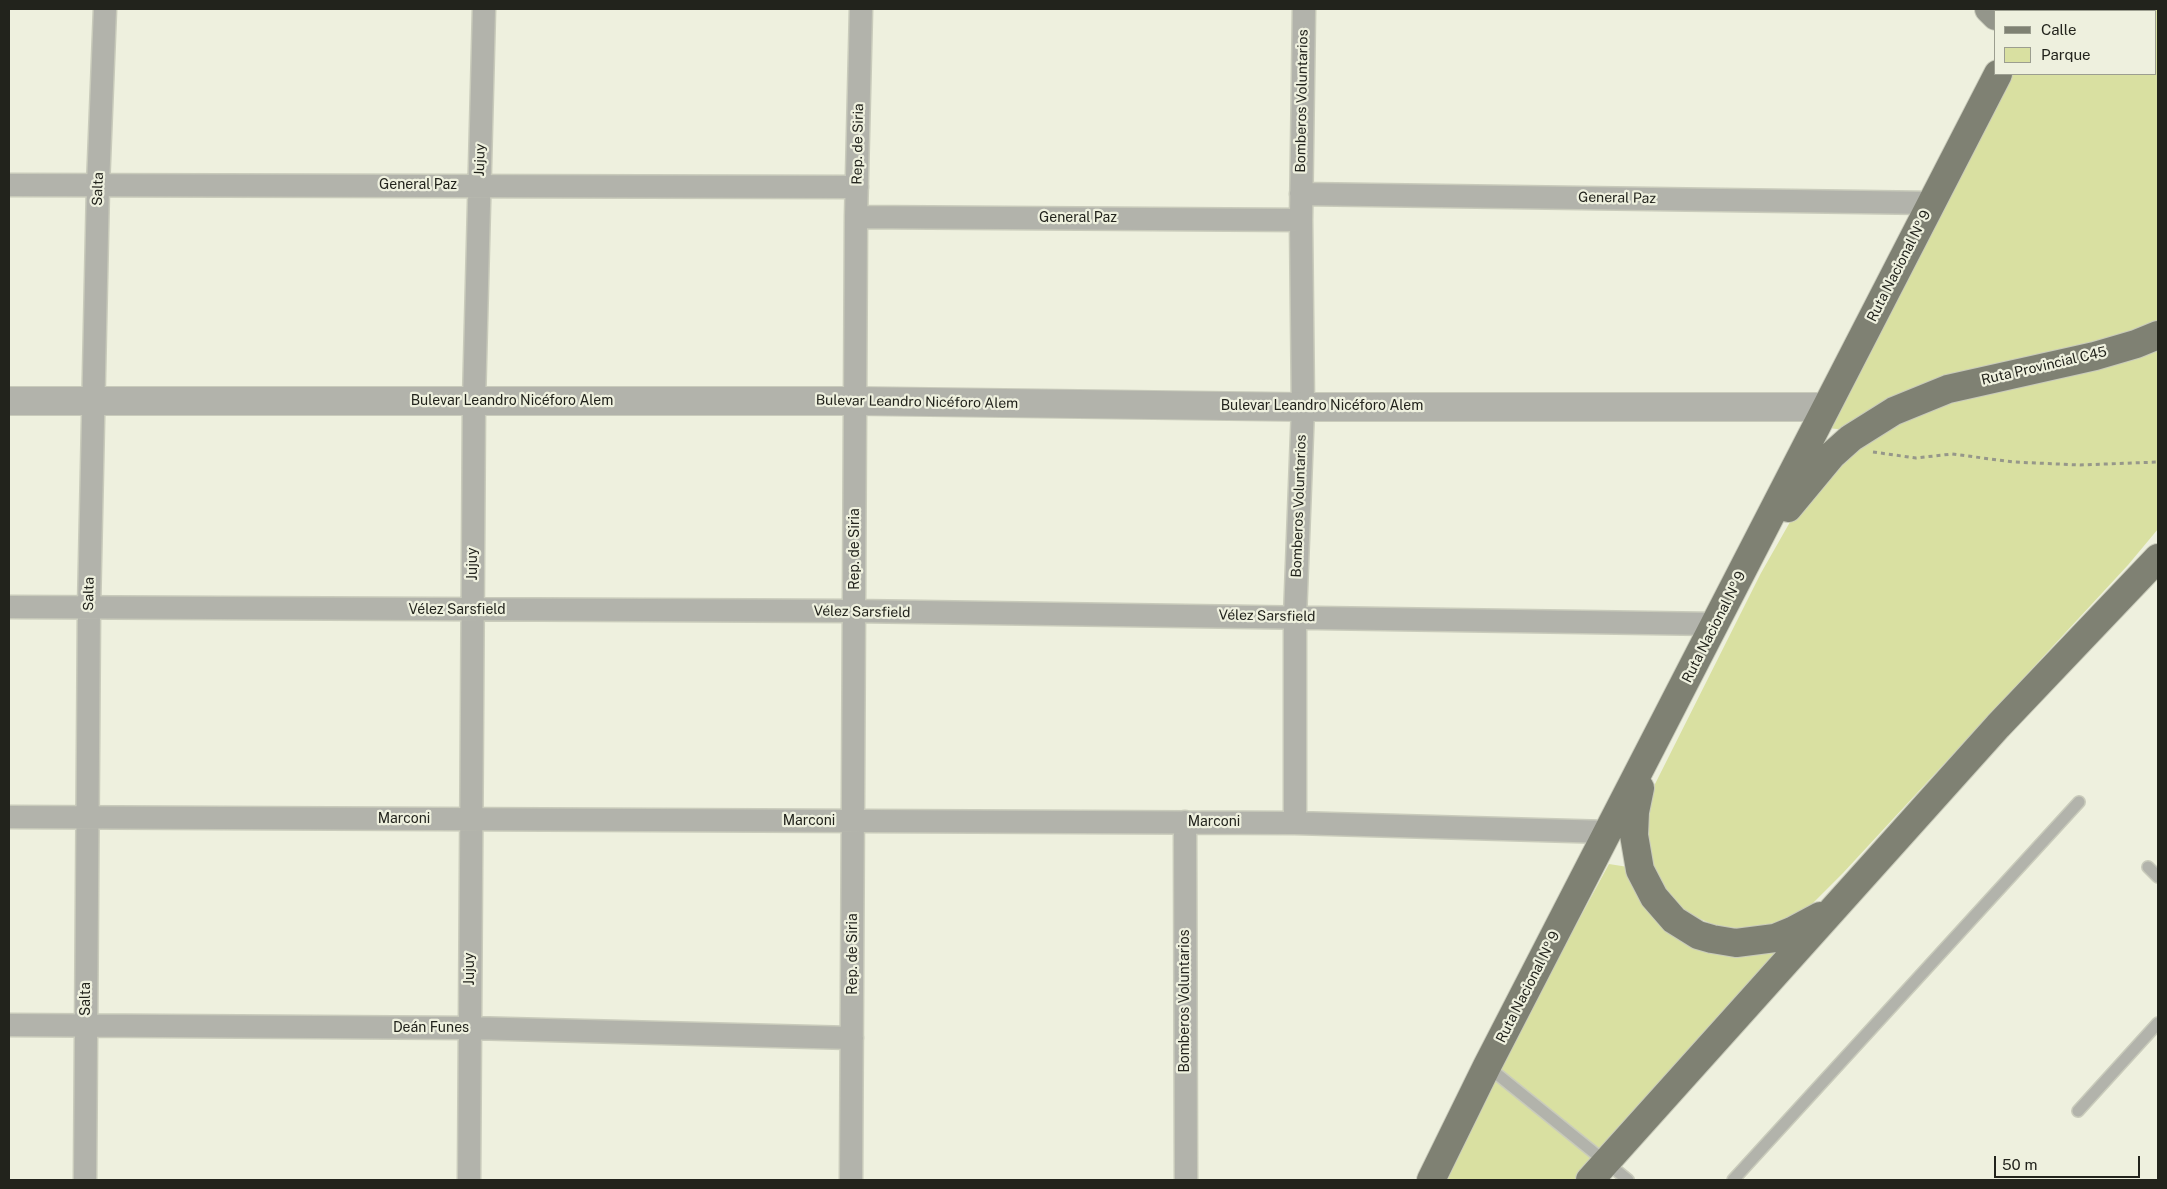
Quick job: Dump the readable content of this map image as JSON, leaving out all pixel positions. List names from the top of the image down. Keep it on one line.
{"streets":{"main road":["Ruta Nacional Nº 9","Ruta Provincial C45"],"street":["Bomberos Voluntarios","Rep. de Siria","Jujuy","General Paz","Salta","Bulevar Leandro Nicéforo Alem","Vélez Sarsfield","Marconi","Deán Funes"]},"crossings":[["Bomberos Voluntarios","General Paz"],["Bomberos Voluntarios","Bulevar Leandro Nicéforo Alem"],["Bomberos Voluntarios","Vélez Sarsfield"],["Bomberos Voluntarios","Marconi"],["Rep. de Siria","General Paz"],["Rep. de Siria","Bulevar Leandro Nicéforo Alem"],["Rep. de Siria","Vélez Sarsfield"],["Rep. de Siria","Marconi"],["Rep. de Siria","Deán Funes"],["Jujuy","General Paz"],["Jujuy","Bulevar Leandro Nicéforo Alem"],["Jujuy","Vélez Sarsfield"],["Jujuy","Marconi"],["Jujuy","Deán Funes"],["General Paz","Salta"],["General Paz","Ruta Nacional Nº 9"],["Salta","Bulevar Leandro Nicéforo Alem"],["Salta","Vélez Sarsfield"],["Salta","Marconi"],["Salta","Deán Funes"],["Ruta Nacional Nº 9","Ruta Provincial C45"],["Ruta Nacional Nº 9","Bulevar Leandro Nicéforo Alem"],["Ruta Nacional Nº 9","Vélez Sarsfield"],["Ruta Nacional Nº 9","Marconi"]],"legend":["Calle","Parque"],"scale_bar":"50 m"}
